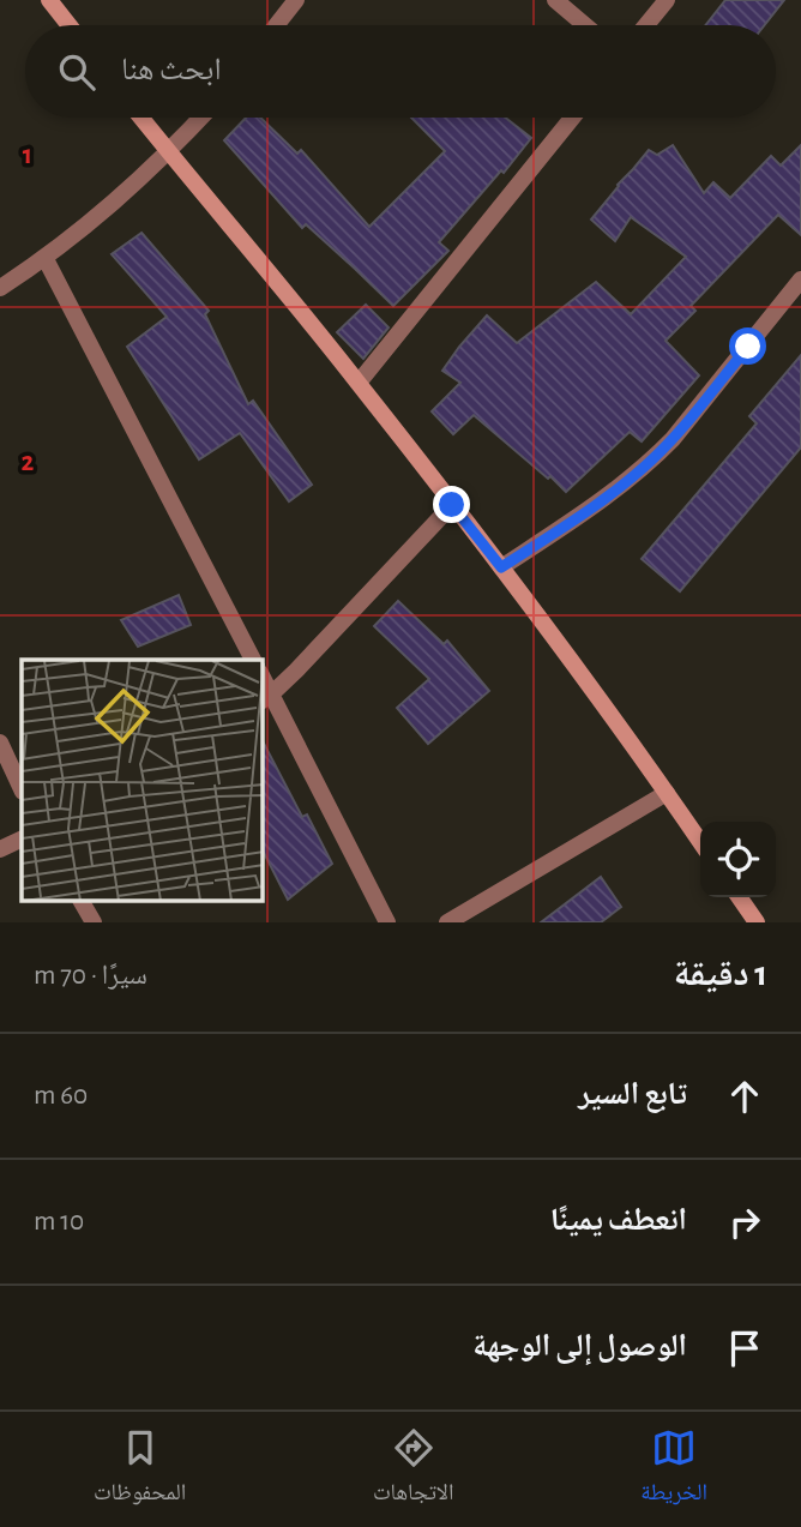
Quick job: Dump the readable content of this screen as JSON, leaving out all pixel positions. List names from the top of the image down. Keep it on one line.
{"page":{"search":"ابحث هنا","heading":["1 دقيقة","سيرًا · 70 m"],"list":[["تابع السير","60 m"],["انعطف يمينًا","10 m"],"الوصول إلى الوجهة"],"nav":["الخريطة","الاتجاهات","المحفوظات"]},"grid":{"rows":["1","2"]}}
